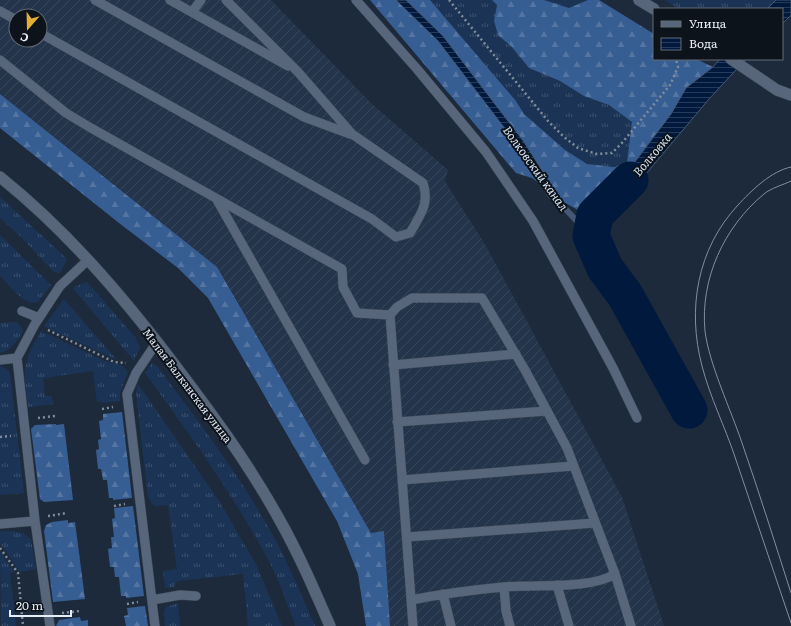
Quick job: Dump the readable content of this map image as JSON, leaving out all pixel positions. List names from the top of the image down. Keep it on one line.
{"streets":{"street":["Малая Балканская улица"]},"water":["Волковка","Волковский канал"],"legend":["Улица","Вода"],"scale_bar":"20 m","north":"bottom"}
